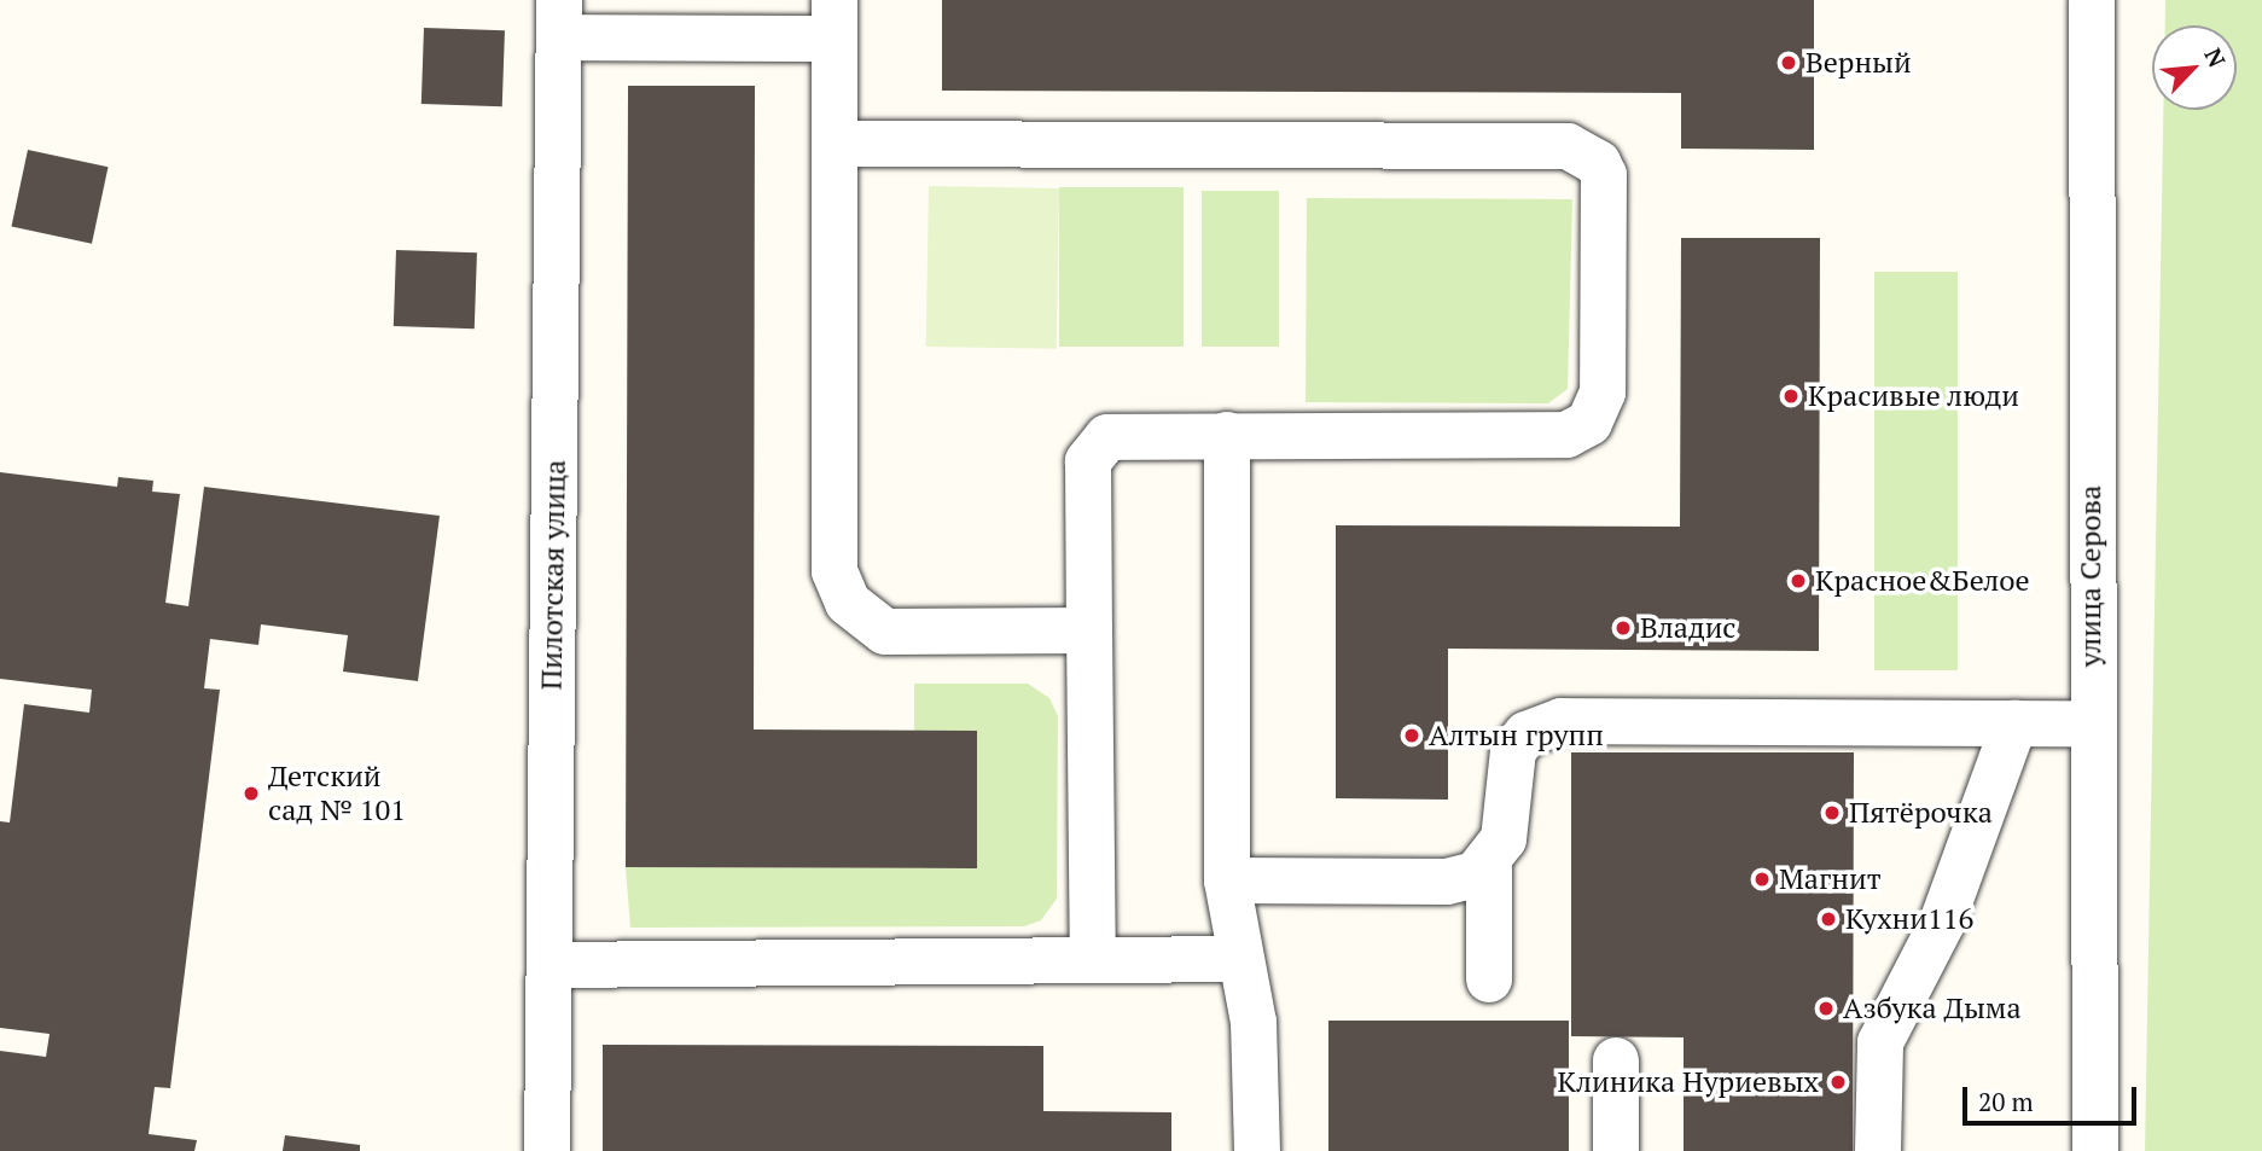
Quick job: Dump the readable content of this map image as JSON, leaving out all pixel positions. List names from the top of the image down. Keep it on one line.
{"streets":{"street":["Пилотская улица","улица Серова"]},"places":["Верный","Красивые люди","Красное&Белое","Владис","Алтын групп","Детский сад № 101","Пятёрочка","Магнит","Кухни116","Азбука Дыма","Клиника Нуриевых"],"scale_bar":"20 m","north":"top right"}
